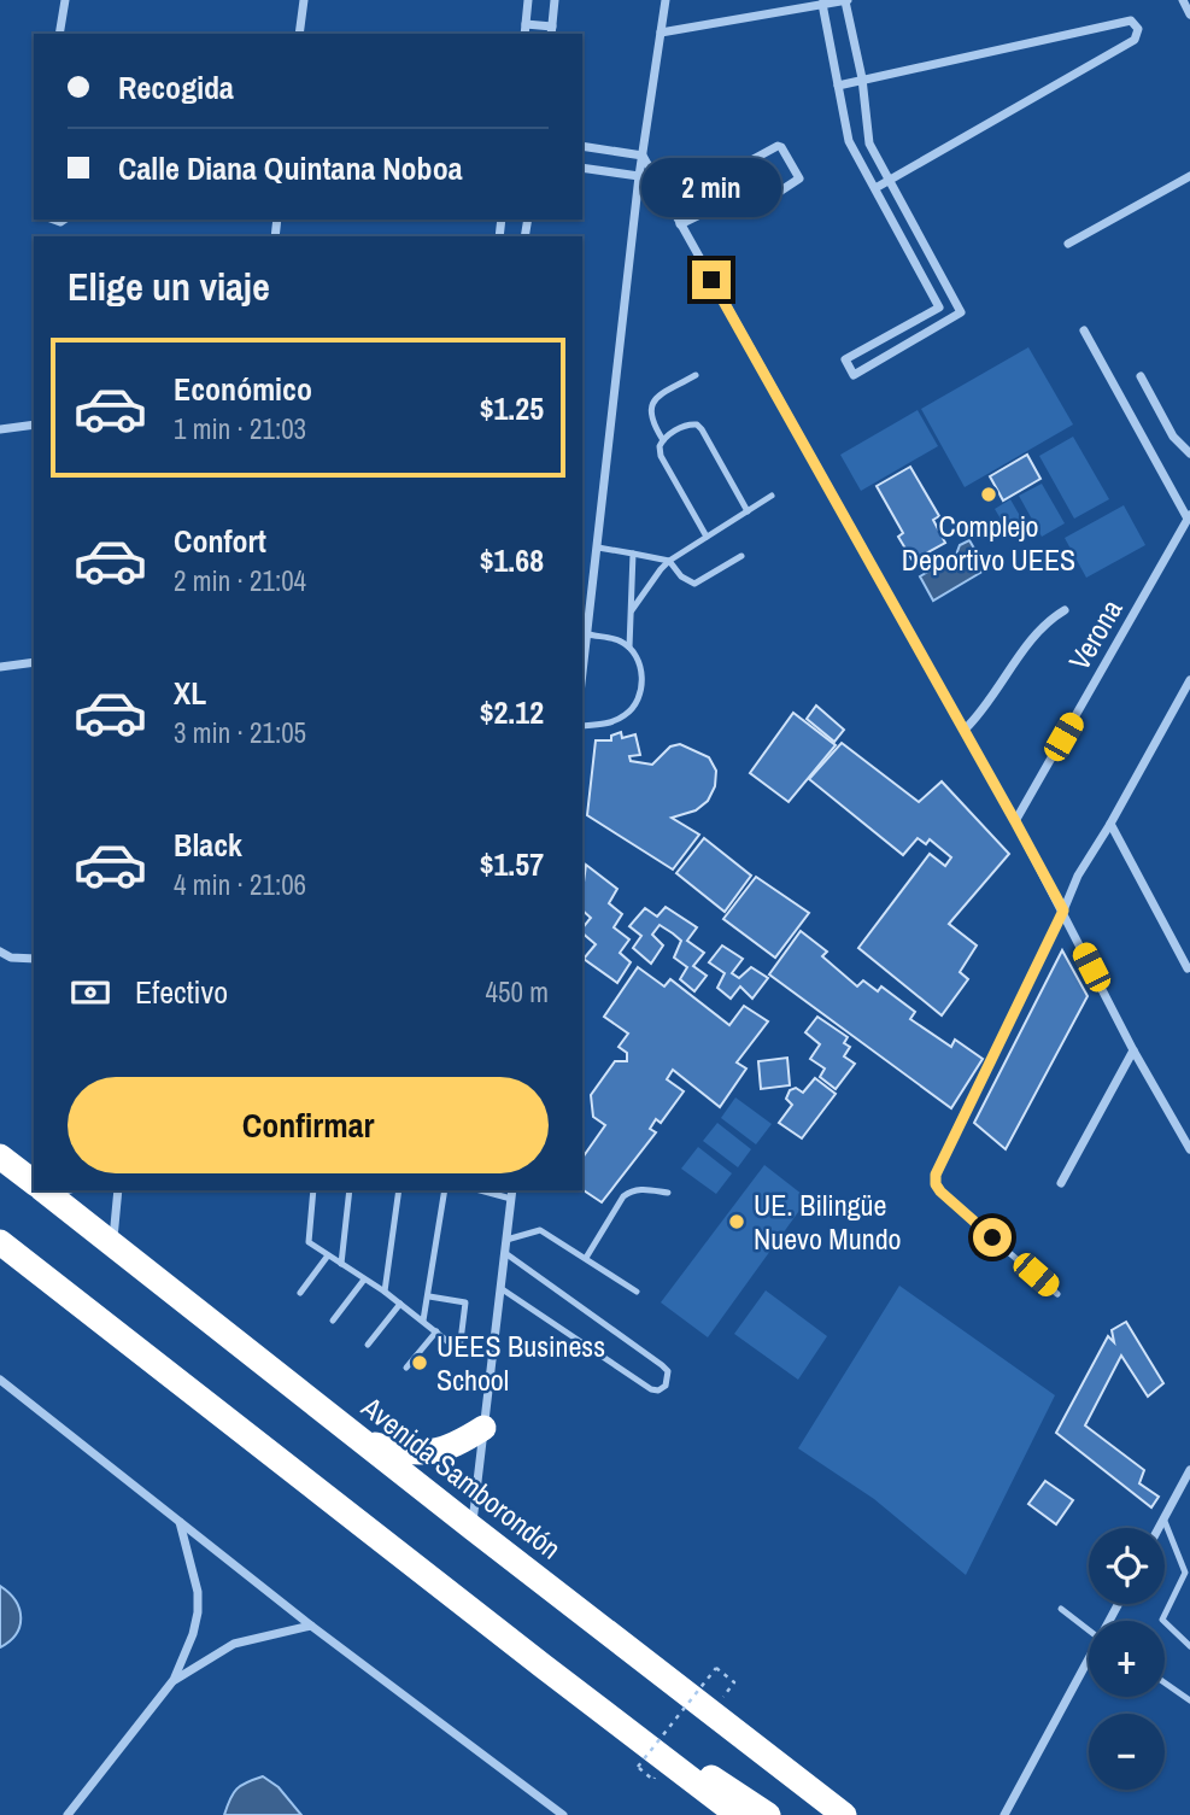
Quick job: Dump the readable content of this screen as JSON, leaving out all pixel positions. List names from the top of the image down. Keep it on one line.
{"streets":{"highway":["Avenida Samborondón"],"street":["Verona"]},"places":["Complejo Deportivo UEES","UE. Bilingüe Nuevo Mundo","UEES Business School"],"page":{"banner":["Recogida","Calle Diana Quintana Noboa"],"bubble":"2 min","heading":"Elige un viaje","list":[{"name":"Económico","note":"1 min · 21:03","value":"$1.25"},{"name":"Confort","note":"2 min · 21:04","value":"$1.68"},{"name":"XL","note":"3 min · 21:05","value":"$2.12"},{"name":"Black","note":"4 min · 21:06","value":"$1.57"}],"pay":["Efectivo","450 m"],"buttons":"Confirmar","map_buttons":["+","−"]}}
